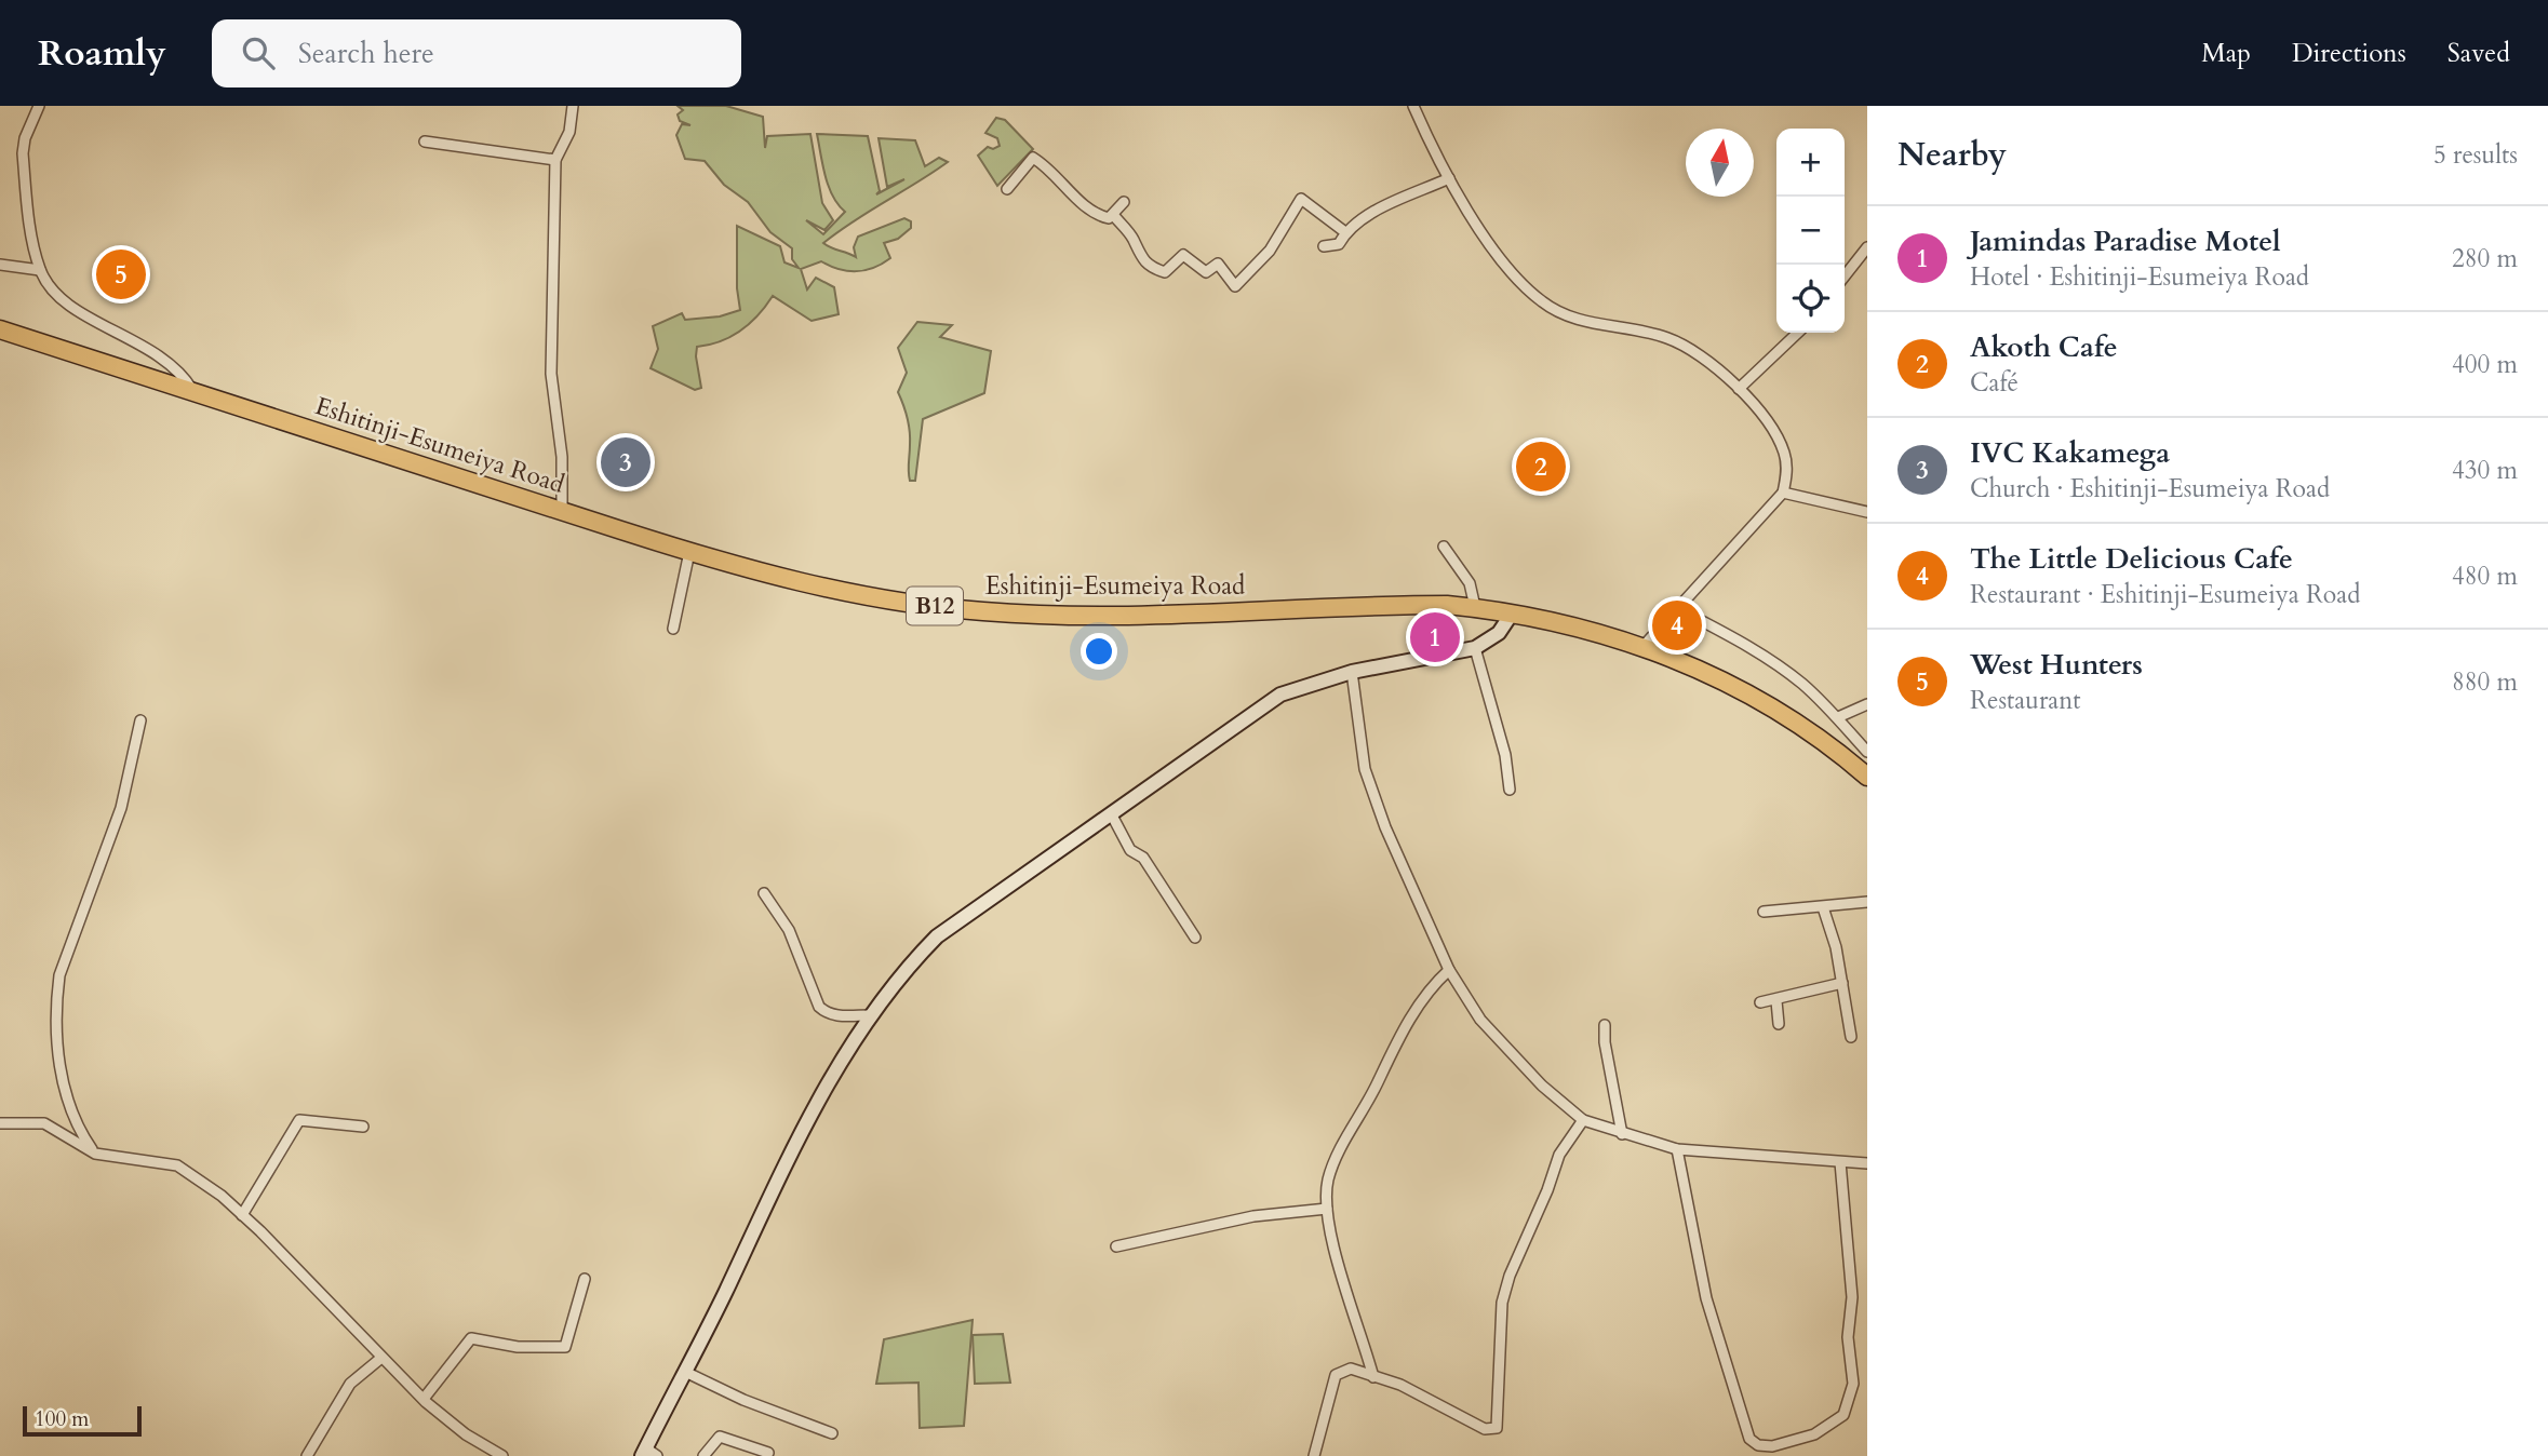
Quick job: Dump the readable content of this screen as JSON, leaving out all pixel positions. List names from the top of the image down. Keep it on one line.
{"streets":{"highway":["Eshitinji-Esumeiya Road","B12"]},"scale_bar":"100 m","north":"top","page":{"header":"Roamly","search":"Search here","nav":["Map","Directions","Saved"],"heading":["Nearby","5 results"],"map_buttons":["+","−"],"list":[{"mark":"1","name":"Jamindas Paradise Motel","note":"Hotel · Eshitinji-Esumeiya Road","value":"280 m"},{"mark":"2","name":"Akoth Cafe","note":"Café","value":"400 m"},{"mark":"3","name":"IVC Kakamega","note":"Church · Eshitinji-Esumeiya Road","value":"430 m"},{"mark":"4","name":"The Little Delicious Cafe","note":"Restaurant · Eshitinji-Esumeiya Road","value":"480 m"},{"mark":"5","name":"West Hunters","note":"Restaurant","value":"880 m"}],"pins":["5","3","2","4","1"],"scale":"100 m"}}
